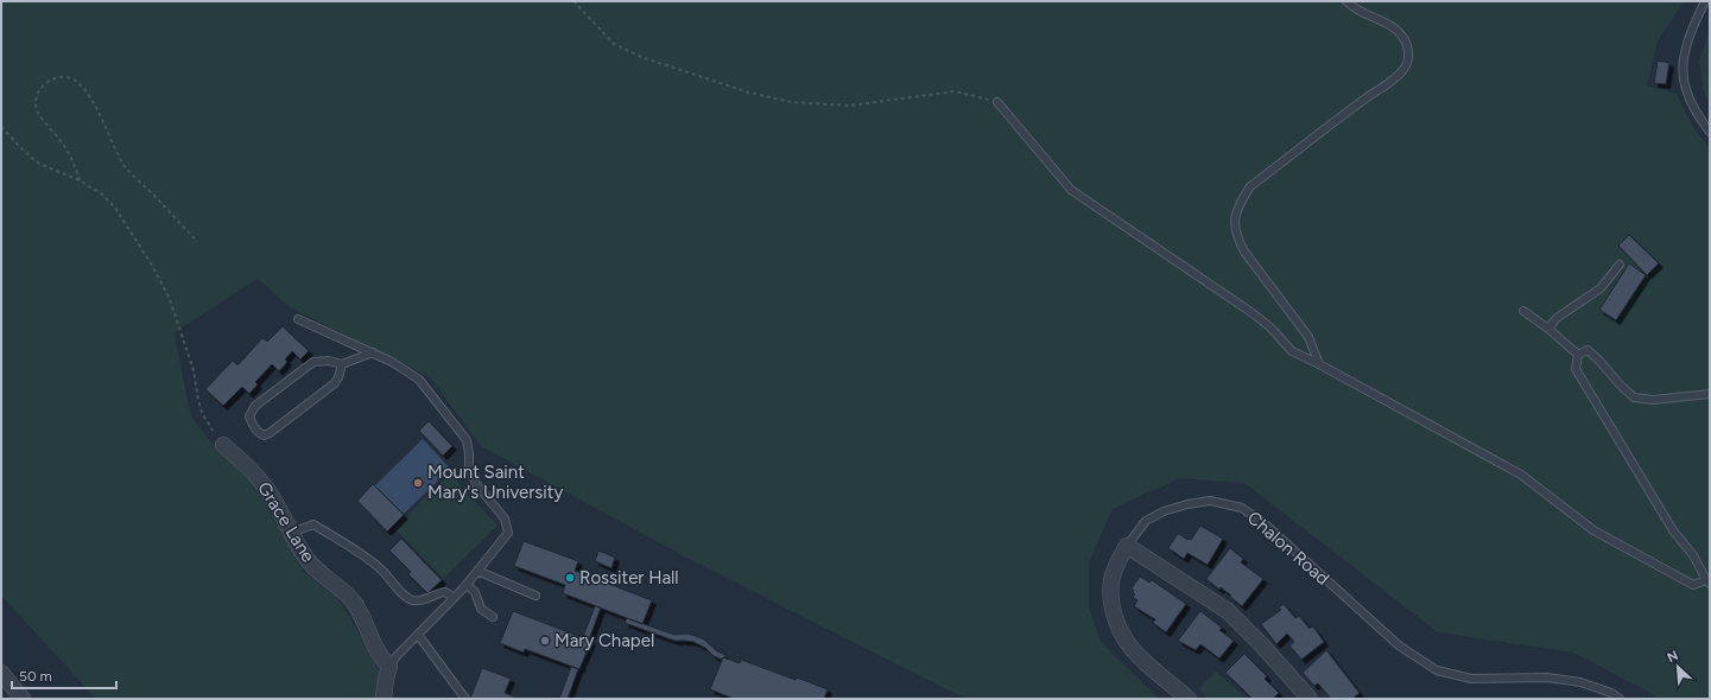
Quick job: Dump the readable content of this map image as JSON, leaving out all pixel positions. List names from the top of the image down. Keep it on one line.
{"streets":{"street":["Grace Lane","Chalon Road"]},"places":["Mount Saint Mary's University","Rossiter Hall","Mary Chapel"],"scale_bar":"50 m","north":"top left"}
